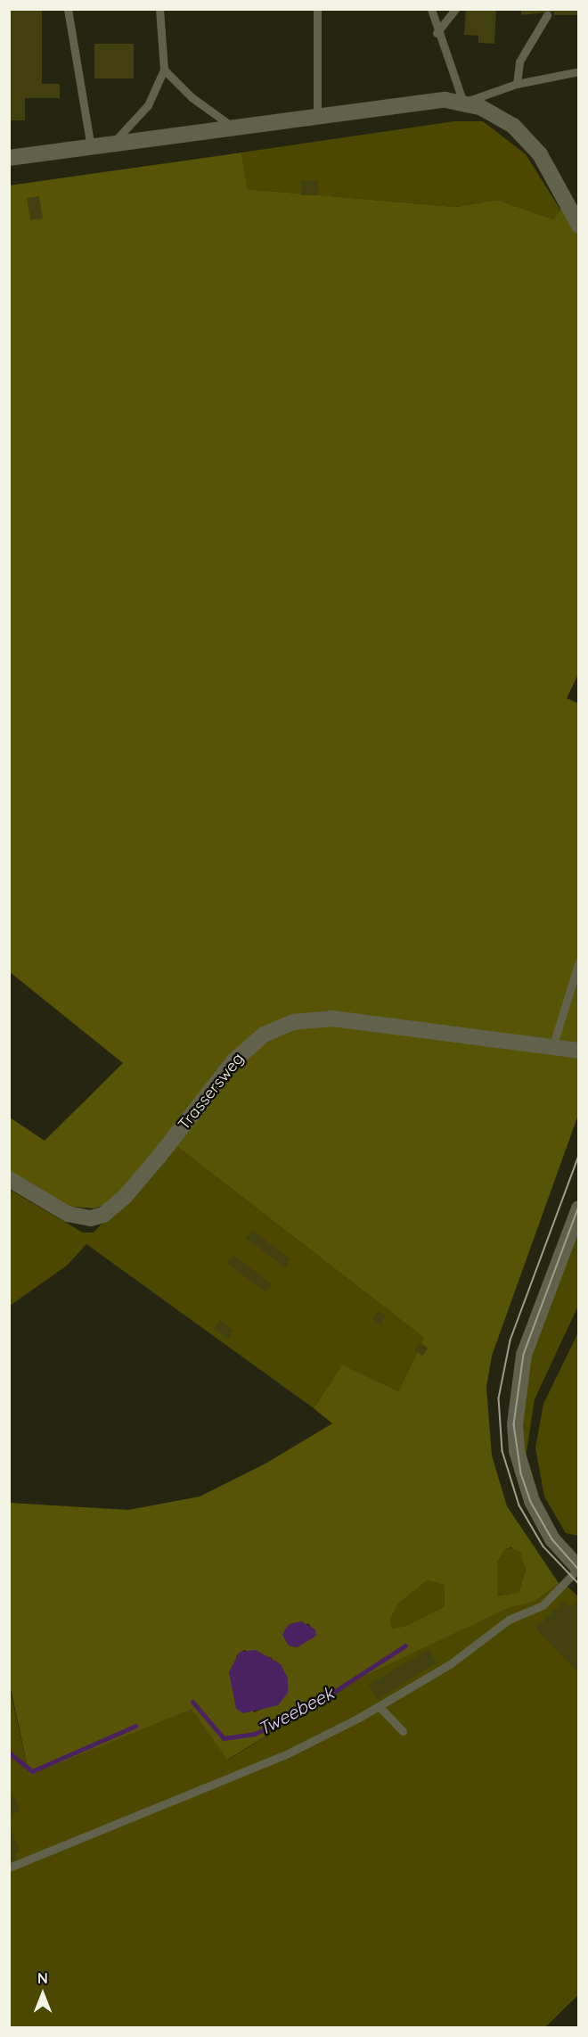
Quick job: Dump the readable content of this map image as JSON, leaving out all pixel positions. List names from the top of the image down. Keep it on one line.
{"streets":{"street":["Trassersweg"]},"water":["Tweebeek"],"north":"top"}
